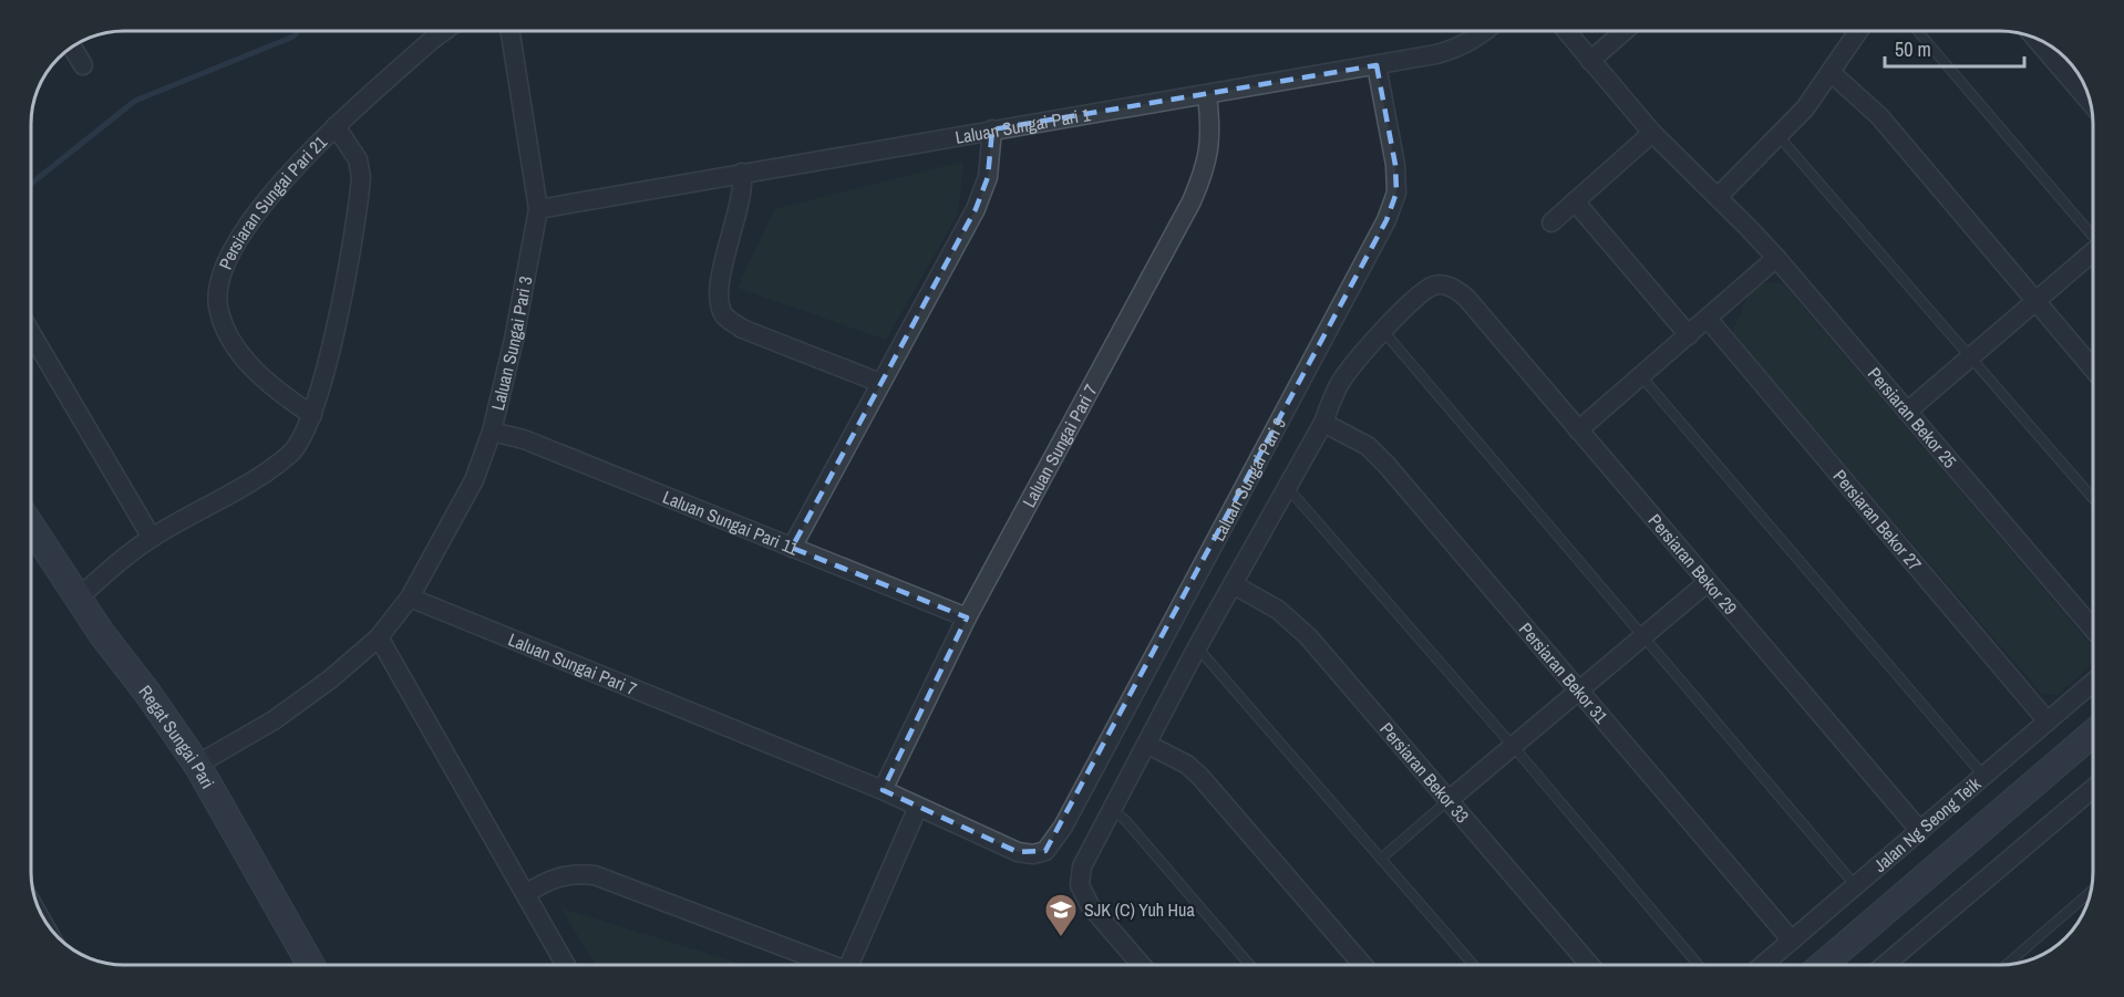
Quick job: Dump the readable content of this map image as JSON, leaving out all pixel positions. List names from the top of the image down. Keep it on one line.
{"streets":{"main road":["Regat Sungai Pari","Jalan Ng Seong Teik"],"street":["Laluan Sungai Pari 1","Persiaran Sungai Pari 21","Laluan Sungai Pari 3","Persiaran Bekor 25","Laluan Sungai Pari 7","Laluan Sungai Pari 9","Persiaran Bekor 27","Laluan Sungai Pari 11","Persiaran Bekor 29","Persiaran Bekor 31","Persiaran Bekor 33"]},"crossings":[["Laluan Sungai Pari 1","Laluan Sungai Pari 3"],["Laluan Sungai Pari 1","Laluan Sungai Pari 7"],["Laluan Sungai Pari 1","Laluan Sungai Pari 9"],["Laluan Sungai Pari 3","Laluan Sungai Pari 7"],["Laluan Sungai Pari 3","Laluan Sungai Pari 11"],["Laluan Sungai Pari 3","Regat Sungai Pari"],["Laluan Sungai Pari 7","Laluan Sungai Pari 9"],["Laluan Sungai Pari 7","Laluan Sungai Pari 11"],["Persiaran Bekor 27","Jalan Ng Seong Teik"],["Persiaran Bekor 29","Jalan Ng Seong Teik"],["Persiaran Bekor 31","Jalan Ng Seong Teik"]],"places":{"school or university":["SJK (C) Yuh Hua"]},"scale_bar":"50 m"}
